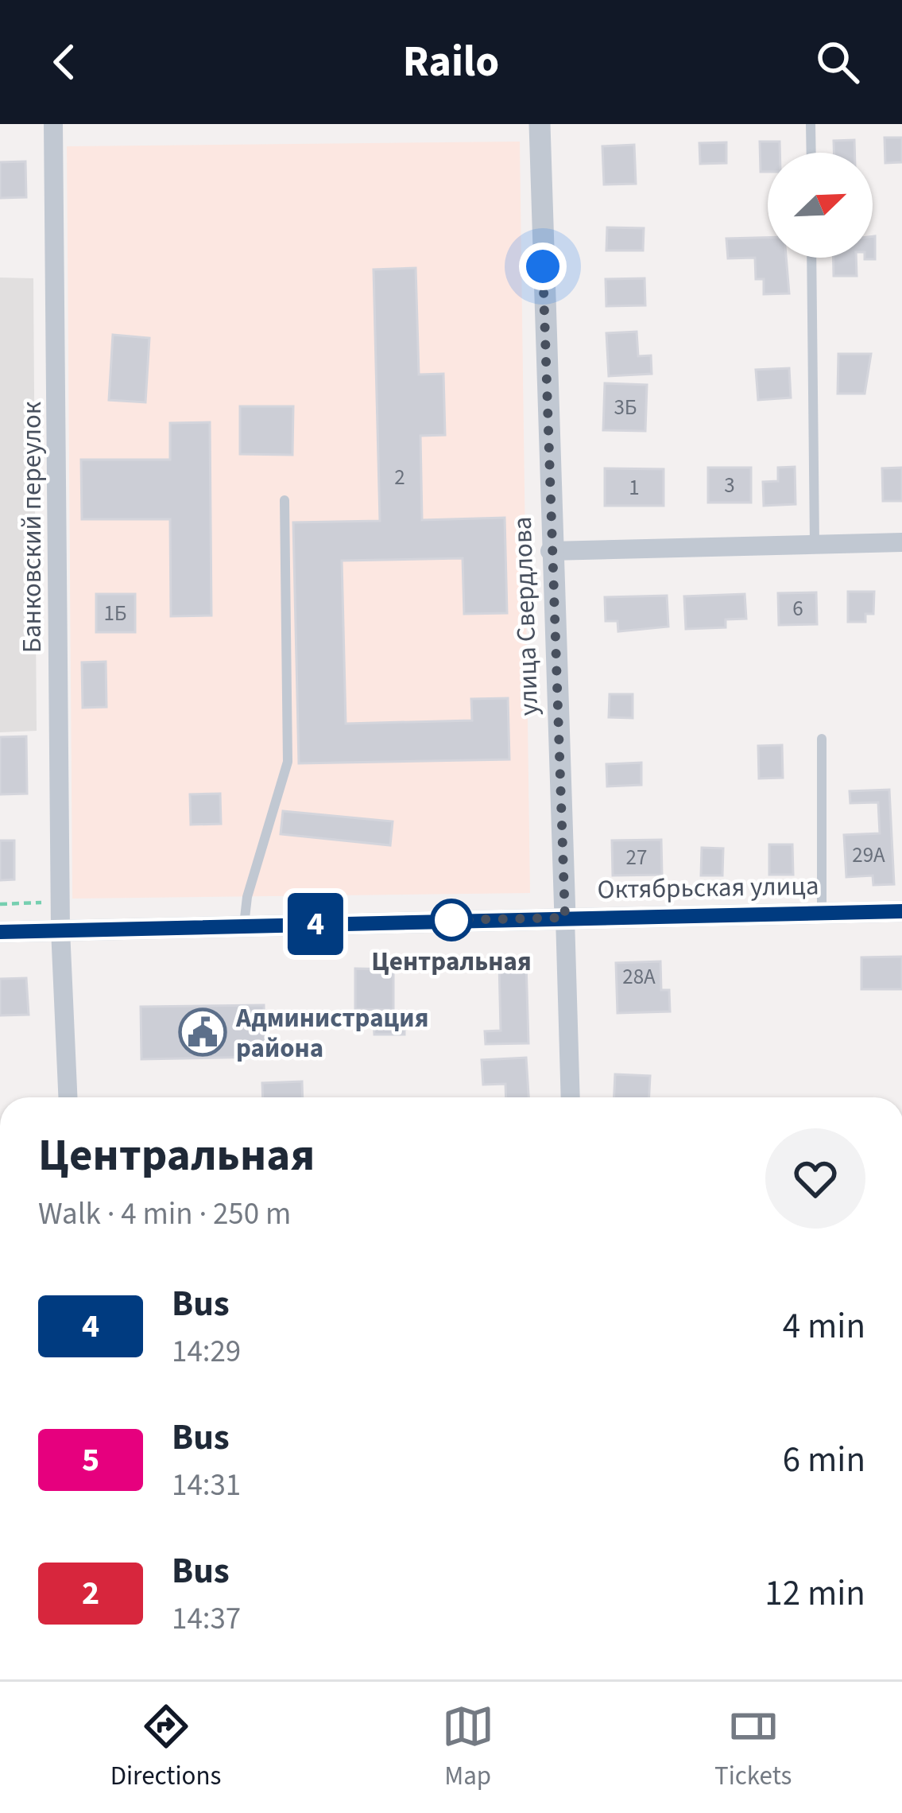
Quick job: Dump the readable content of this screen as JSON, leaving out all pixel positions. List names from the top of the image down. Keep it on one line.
{"streets":{"street":["Банковский переулок","улица Свердлова","Октябрьская улица"]},"crossings":[["Банковский переулок","Октябрьская улица"],["улица Свердлова","Октябрьская улица"]],"places":{"other":["Центральная"],"public building":["Администрация района"]},"lines":["bus line 4"],"house_numbers":["3Б","2","3","1","6","1Б","29А","27","28А"],"north":"top right","page":{"header":"Railo","on_map":"4","heading":["Центральная","Walk · 4 min · 250 m"],"list":[{"mark":"4","name":"Bus","note":"14:29","value":"4 min"},{"mark":"5","name":"Bus","note":"14:31","value":"6 min"},{"mark":"2","name":"Bus","note":"14:37","value":"12 min"}],"tabs":["Directions","Map","Tickets"]}}
